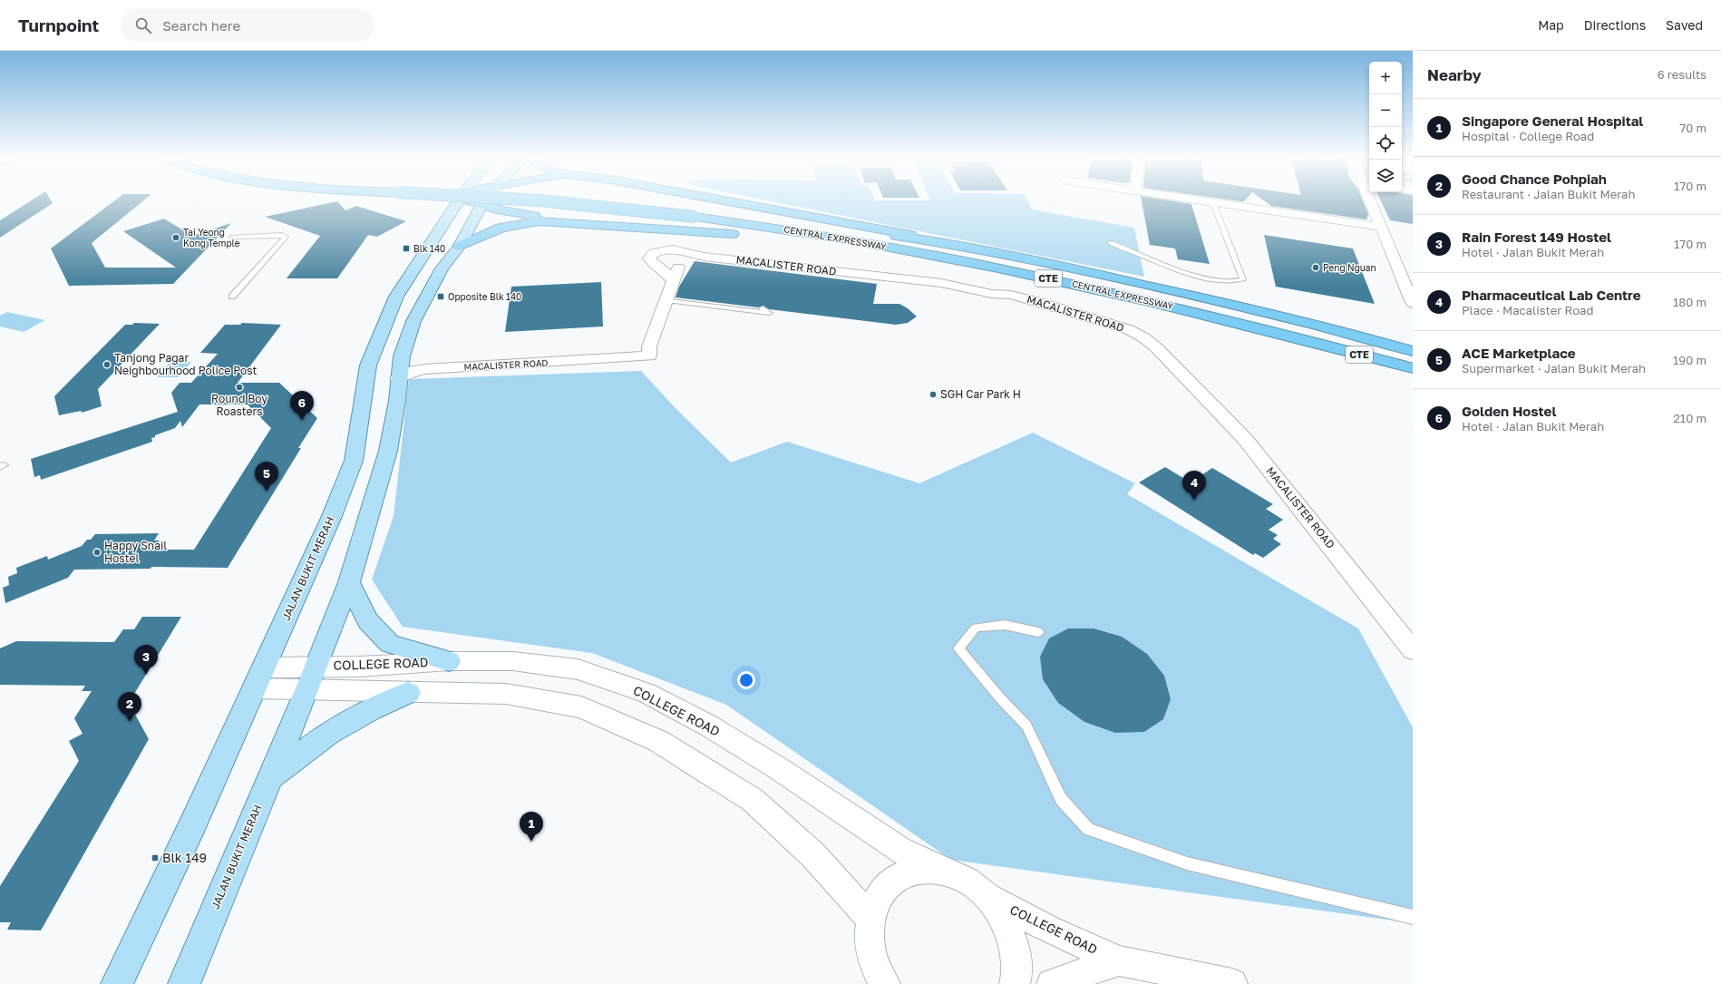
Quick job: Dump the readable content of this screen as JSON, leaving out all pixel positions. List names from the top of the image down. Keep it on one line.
{"streets":{"highway":["CENTRAL EXPRESSWAY","CTE"],"main road":["JALAN BUKIT MERAH"],"street":["MACALISTER ROAD","COLLEGE ROAD"]},"crossings":[["MACALISTER ROAD","JALAN BUKIT MERAH"],["JALAN BUKIT MERAH","COLLEGE ROAD"]],"places":{"other":["Tai Yeong Kong Temple","Peng Nguan","Tanjong Pagar Neighbourhood Police Post","Round Boy Roasters","SGH Car Park H","Happy Snail Hostel"],"transit":["Blk 140","Opposite Blk 140","Blk 149"]},"page":{"header":"Turnpoint","search":"Search here","nav":["Map","Directions","Saved"],"heading":["Nearby","6 results"],"map_buttons":["+","−"],"list":[{"mark":"1","name":"Singapore General Hospital","note":"Hospital · College Road","value":"70 m"},{"mark":"2","name":"Good Chance Pohpiah","note":"Restaurant · Jalan Bukit Merah","value":"170 m"},{"mark":"3","name":"Rain Forest 149 Hostel","note":"Hotel · Jalan Bukit Merah","value":"170 m"},{"mark":"4","name":"Pharmaceutical Lab Centre","note":"Place · Macalister Road","value":"180 m"},{"mark":"5","name":"ACE Marketplace","note":"Supermarket · Jalan Bukit Merah","value":"190 m"},{"mark":"6","name":"Golden Hostel","note":"Hotel · Jalan Bukit Merah","value":"210 m"}],"pins":["6","5","4","3","2","1"]}}
